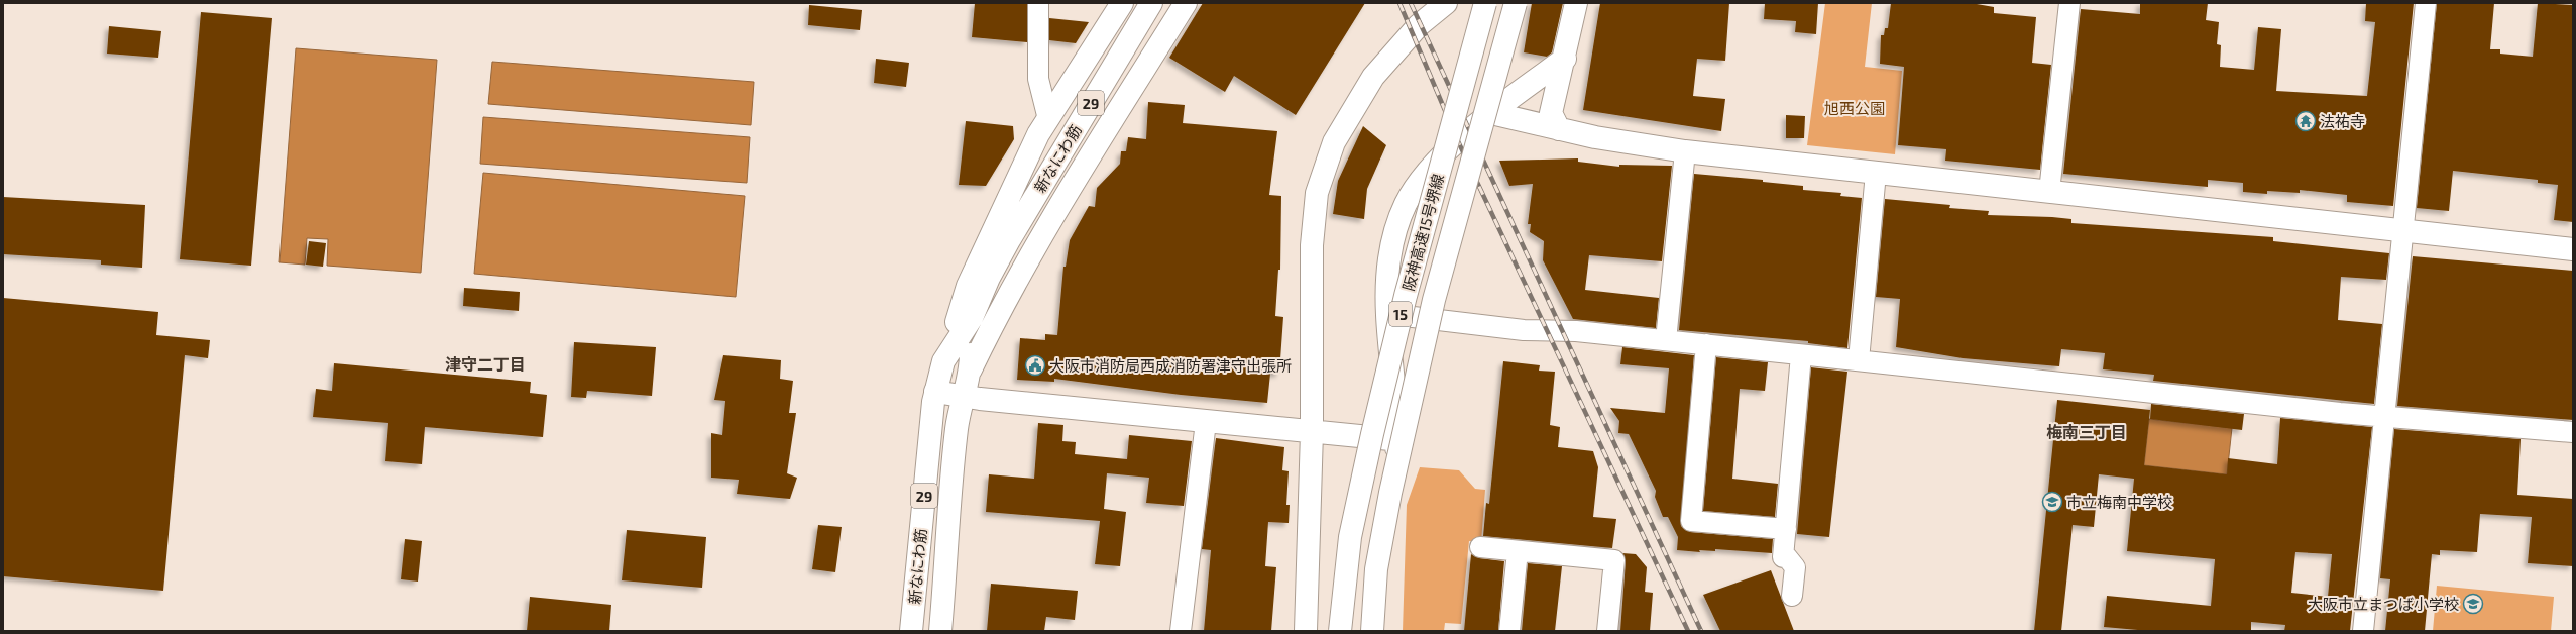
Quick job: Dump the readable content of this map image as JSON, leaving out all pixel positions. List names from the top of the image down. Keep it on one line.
{"streets":{"main road":["29","新なにわ筋","阪神高速15号堺線","15"]},"districts":["津守二丁目","梅南三丁目"],"parks":["旭西公園"],"places":{"temple":["法祐寺"],"public building":["大阪市消防局西成消防署津守出張所"],"school or university":["市立梅南中学校","大阪市立まつば小学校"]}}
